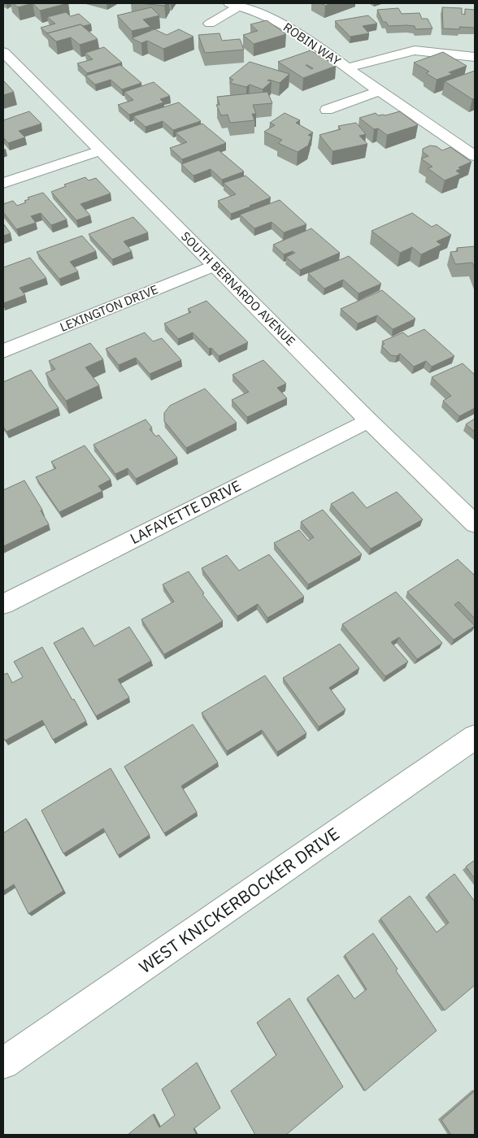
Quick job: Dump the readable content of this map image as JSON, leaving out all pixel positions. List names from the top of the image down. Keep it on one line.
{"streets":{"street":["ROBIN WAY","SOUTH BERNARDO AVENUE","LEXINGTON DRIVE","LAFAYETTE DRIVE","WEST KNICKERBOCKER DRIVE"]},"crossings":[["SOUTH BERNARDO AVENUE","LEXINGTON DRIVE"],["SOUTH BERNARDO AVENUE","LAFAYETTE DRIVE"]]}
